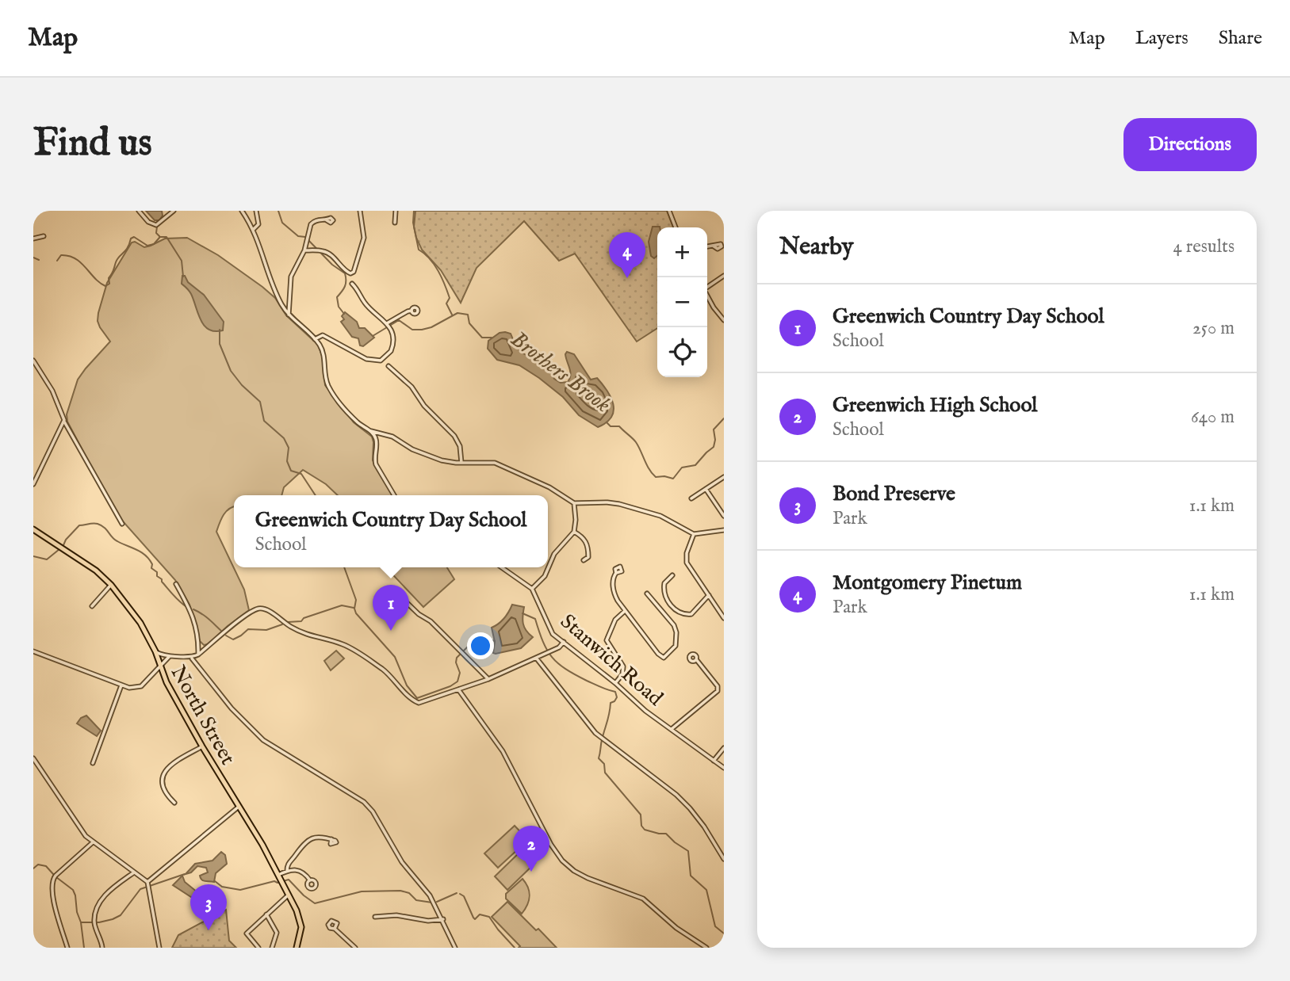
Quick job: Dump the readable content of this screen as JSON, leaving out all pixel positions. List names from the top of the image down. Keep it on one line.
{"streets":{"main road":["North Street"],"street":["Stanwich Road"]},"water":["Brothers Brook"],"page":{"header":"Map","nav":["Map","Layers","Share"],"buttons":"Directions","title":"Find us","heading":["Nearby","4 results"],"map_buttons":["+","−"],"pins":["4","1","2","3"],"list":[{"mark":"1","name":"Greenwich Country Day School","note":"School","value":"250 m"},{"mark":"2","name":"Greenwich High School","note":"School","value":"640 m"},{"mark":"3","name":"Bond Preserve","note":"Park","value":"1.1 km"},{"mark":"4","name":"Montgomery Pinetum","note":"Park","value":"1.1 km"}],"popup":["Greenwich Country Day School","School"]}}
